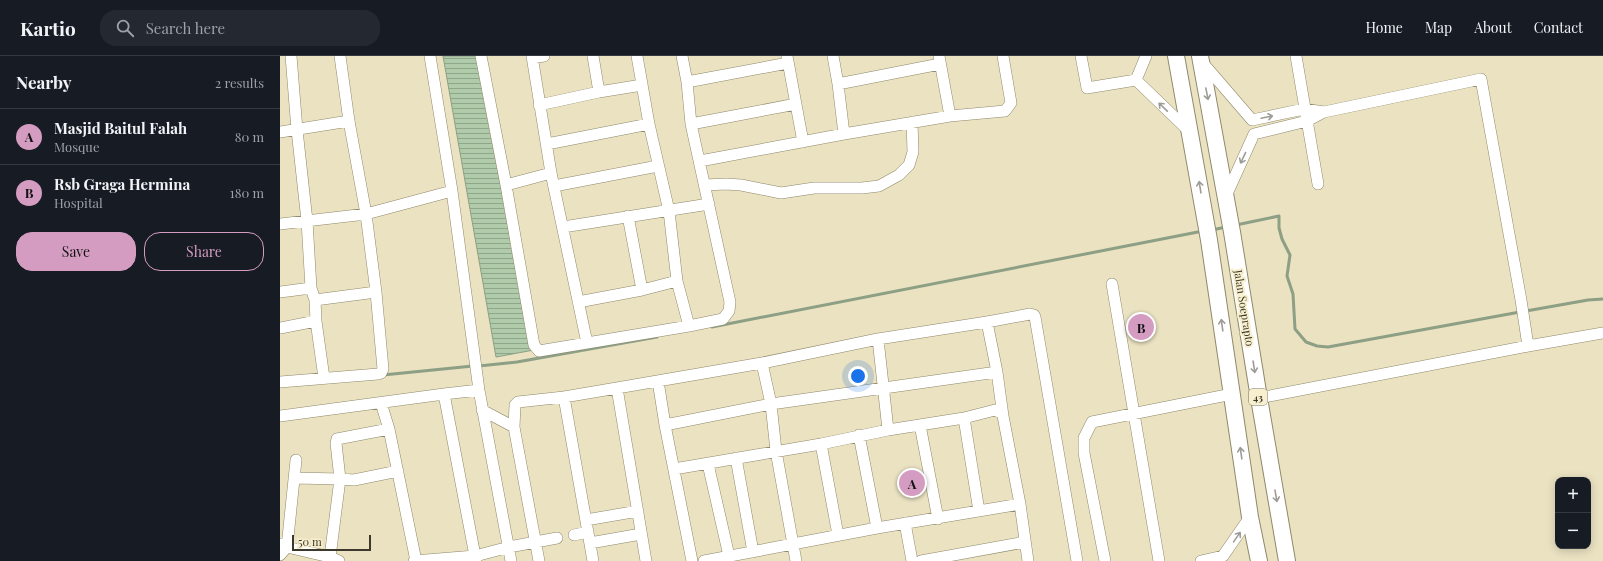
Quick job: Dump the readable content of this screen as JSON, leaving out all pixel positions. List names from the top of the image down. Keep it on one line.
{"streets":{"highway":["Jalan Soeprapto","43"]},"scale_bar":"50 m","page":{"header":"Kartio","search":"Search here","nav":["Home","Map","About","Contact"],"heading":["Nearby","2 results"],"list":[{"mark":"A","name":"Masjid Baitul Falah","note":"Mosque","value":"80 m"},{"mark":"B","name":"Rsb Graga Hermina","note":"Hospital","value":"180 m"}],"buttons":["Save","Share"],"pins":["B","A"],"map_buttons":["+","−"],"scale":"50 m"}}
